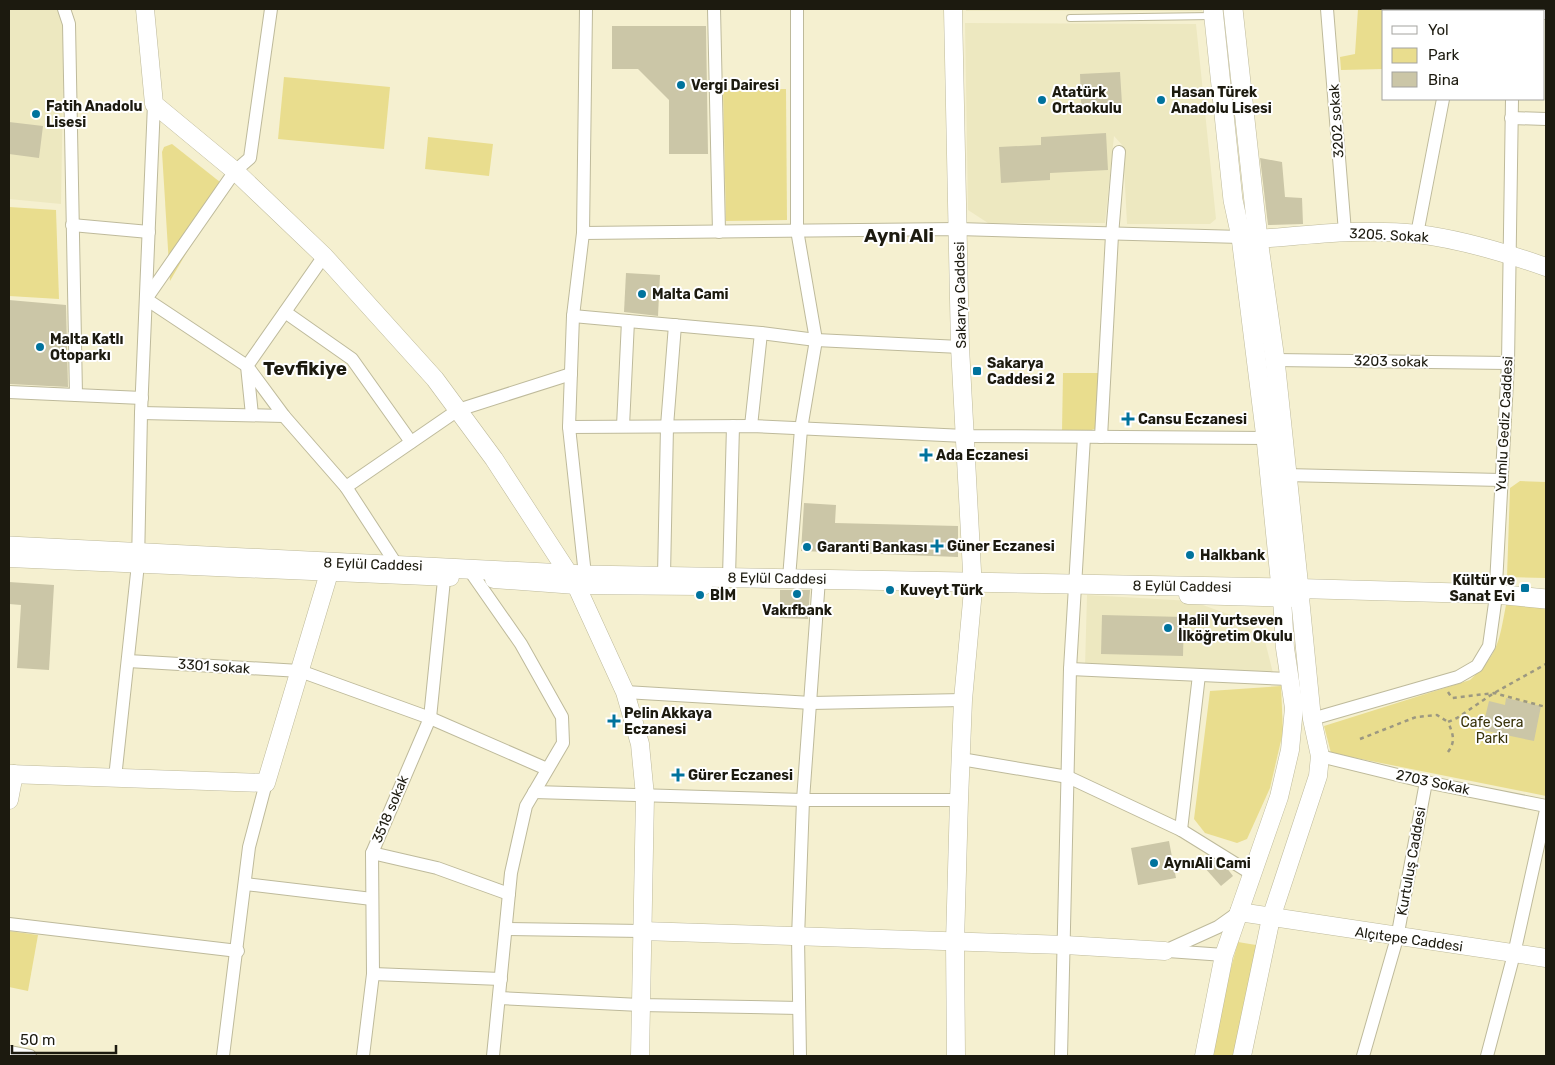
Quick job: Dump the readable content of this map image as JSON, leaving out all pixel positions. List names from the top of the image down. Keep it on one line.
{"streets":{"main road":["8 Eylül Caddesi"],"street":["3202 sokak","3205. Sokak","Sakarya Caddesi","3203 sokak","Yumlu Gediz Caddesi","3301 sokak","2703 Sokak","3518 sokak","Kurtuluş Caddesi","Alçıtepe Caddesi"]},"crossings":[["3202 sokak","3205. Sokak"],["3205. Sokak","Yumlu Gediz Caddesi"],["Sakarya Caddesi","8 Eylül Caddesi"],["3203 sokak","Yumlu Gediz Caddesi"],["Yumlu Gediz Caddesi","8 Eylül Caddesi"],["8 Eylül Caddesi","3518 sokak"],["3301 sokak","3518 sokak"],["2703 Sokak","Kurtuluş Caddesi"],["Kurtuluş Caddesi","Alçıtepe Caddesi"]],"districts":["Ayni Ali","Tevfikiye"],"parks":["Cafe Sera Parkı"],"places":{"other":["Vergi Dairesi","Atatürk Ortaokulu","Hasan Türek Anadolu Lisesi","Fatih Anadolu Lisesi","Malta Cami","Malta Katlı Otoparkı","Garanti Bankası","Halkbank","Kuveyt Türk","Vakıfbank","BİM","Halil Yurtseven İlköğretim Okulu","AynıAli Cami"],"transit":["Sakarya Caddesi 2","Kültür ve Sanat Evi"],"health":["Cansu Eczanesi","Ada Eczanesi","Güner Eczanesi","Pelin Akkaya Eczanesi","Gürer Eczanesi"]},"legend":["Yol","Park","Bina"],"scale_bar":"50 m"}
